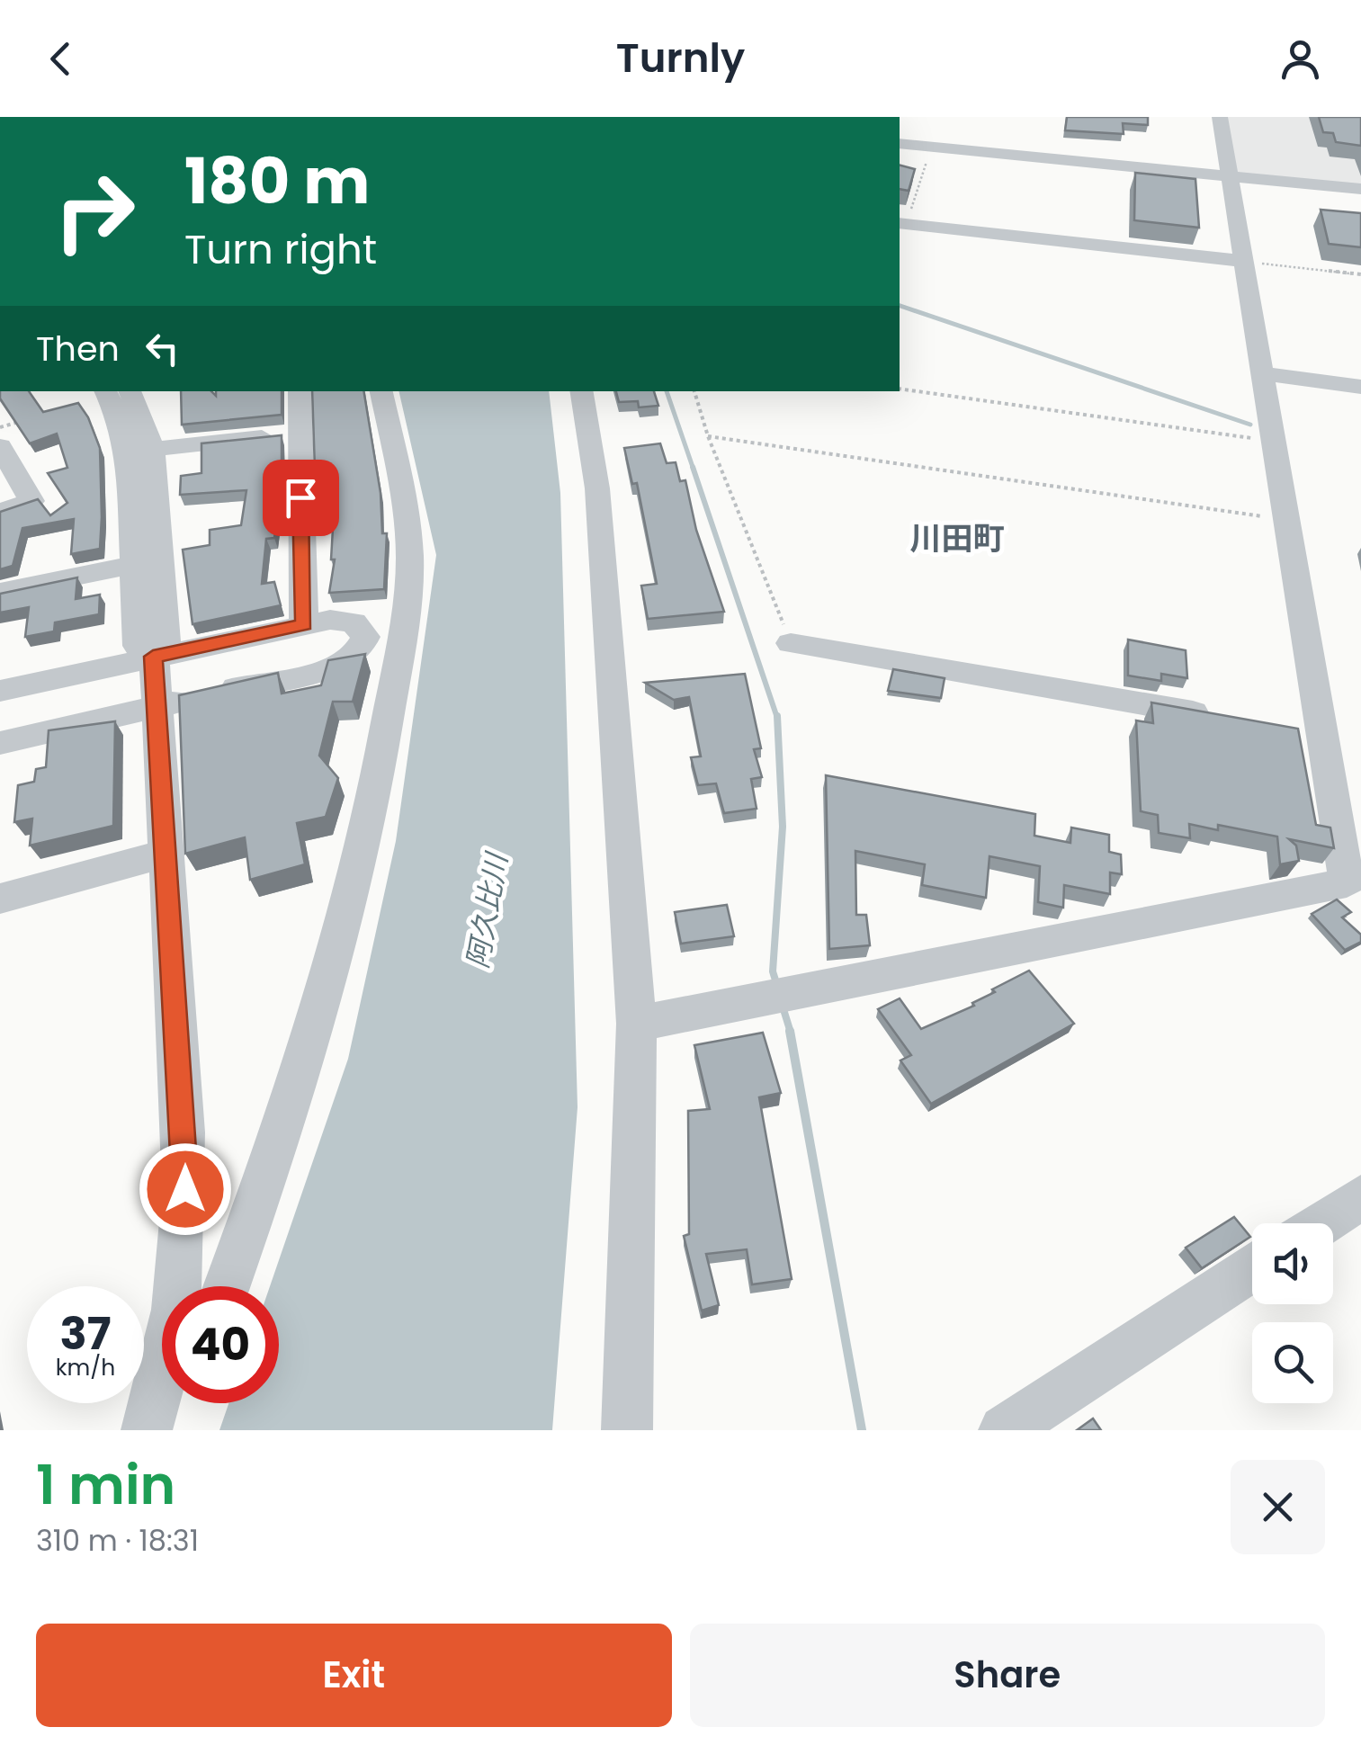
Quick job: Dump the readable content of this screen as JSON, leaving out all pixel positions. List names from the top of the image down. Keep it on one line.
{"districts":["川田町"],"water":["阿久比川"],"page":{"header":"Turnly","turn":["180 m","Turn right"],"then":"Then","speed":"37 km/h","limit":"40","heading":["1 min","310 m · 18:31"],"buttons":["Exit","Share"]}}
